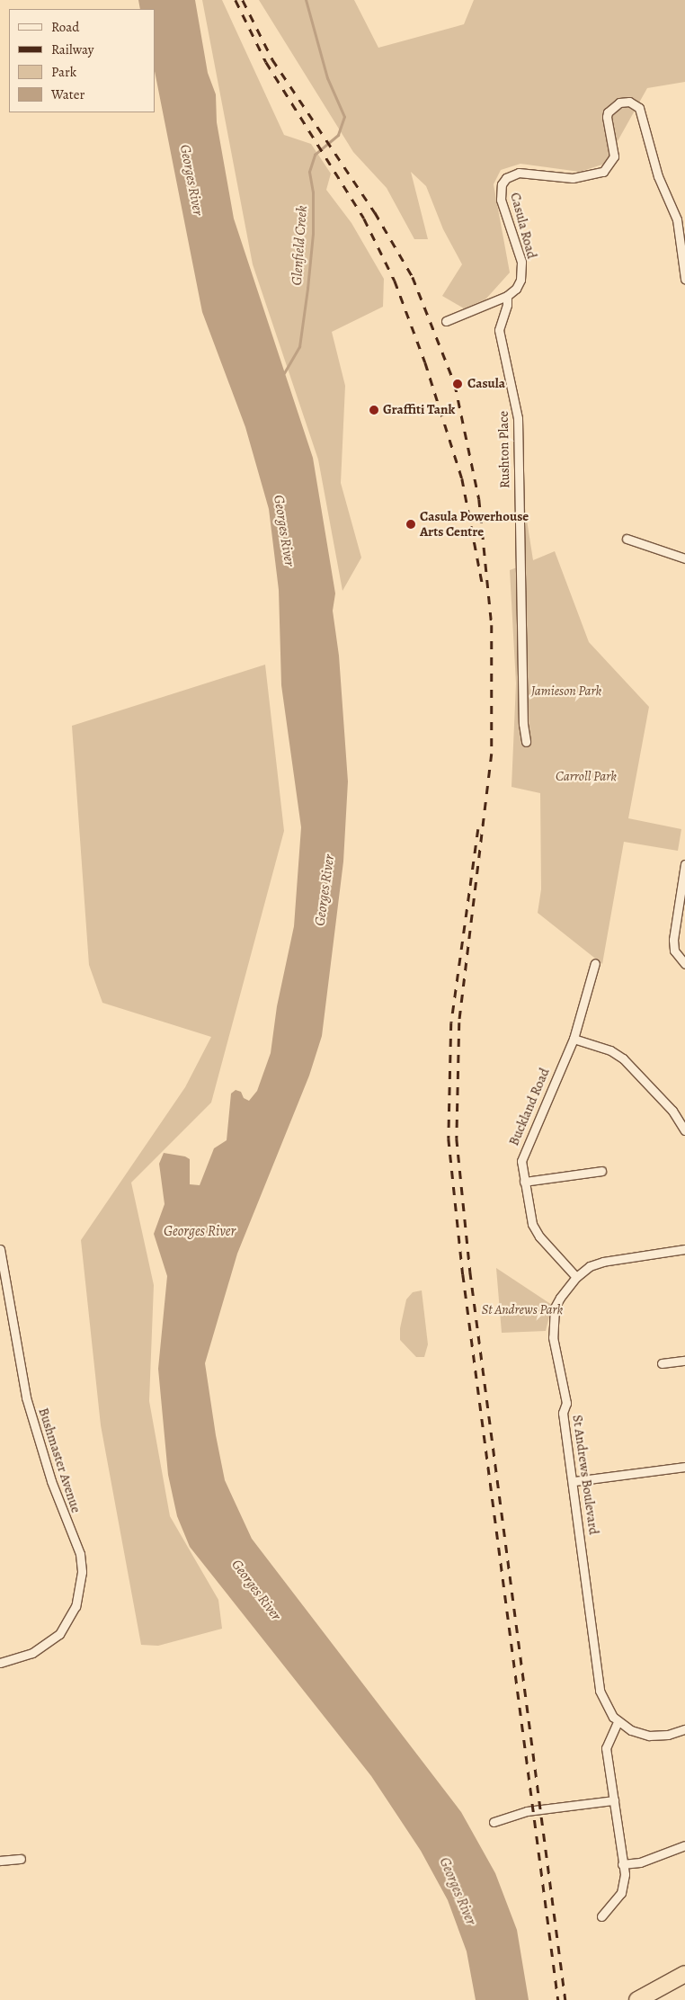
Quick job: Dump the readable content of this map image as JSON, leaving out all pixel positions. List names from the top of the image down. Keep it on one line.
{"streets":{"street":["Casula Road","Rushton Place","Buckland Road","Bushmaster Avenue","St Andrews Boulevard"]},"crossings":[["Casula Road","Rushton Place"],["Buckland Road","St Andrews Boulevard"]],"water":["Georges River","Glenfield Creek"],"parks":["Jamieson Park","Carroll Park","St Andrews Park"],"places":["Casula","Graffiti Tank","Casula Powerhouse Arts Centre"],"legend":["Road","Railway","Park","Water"]}
